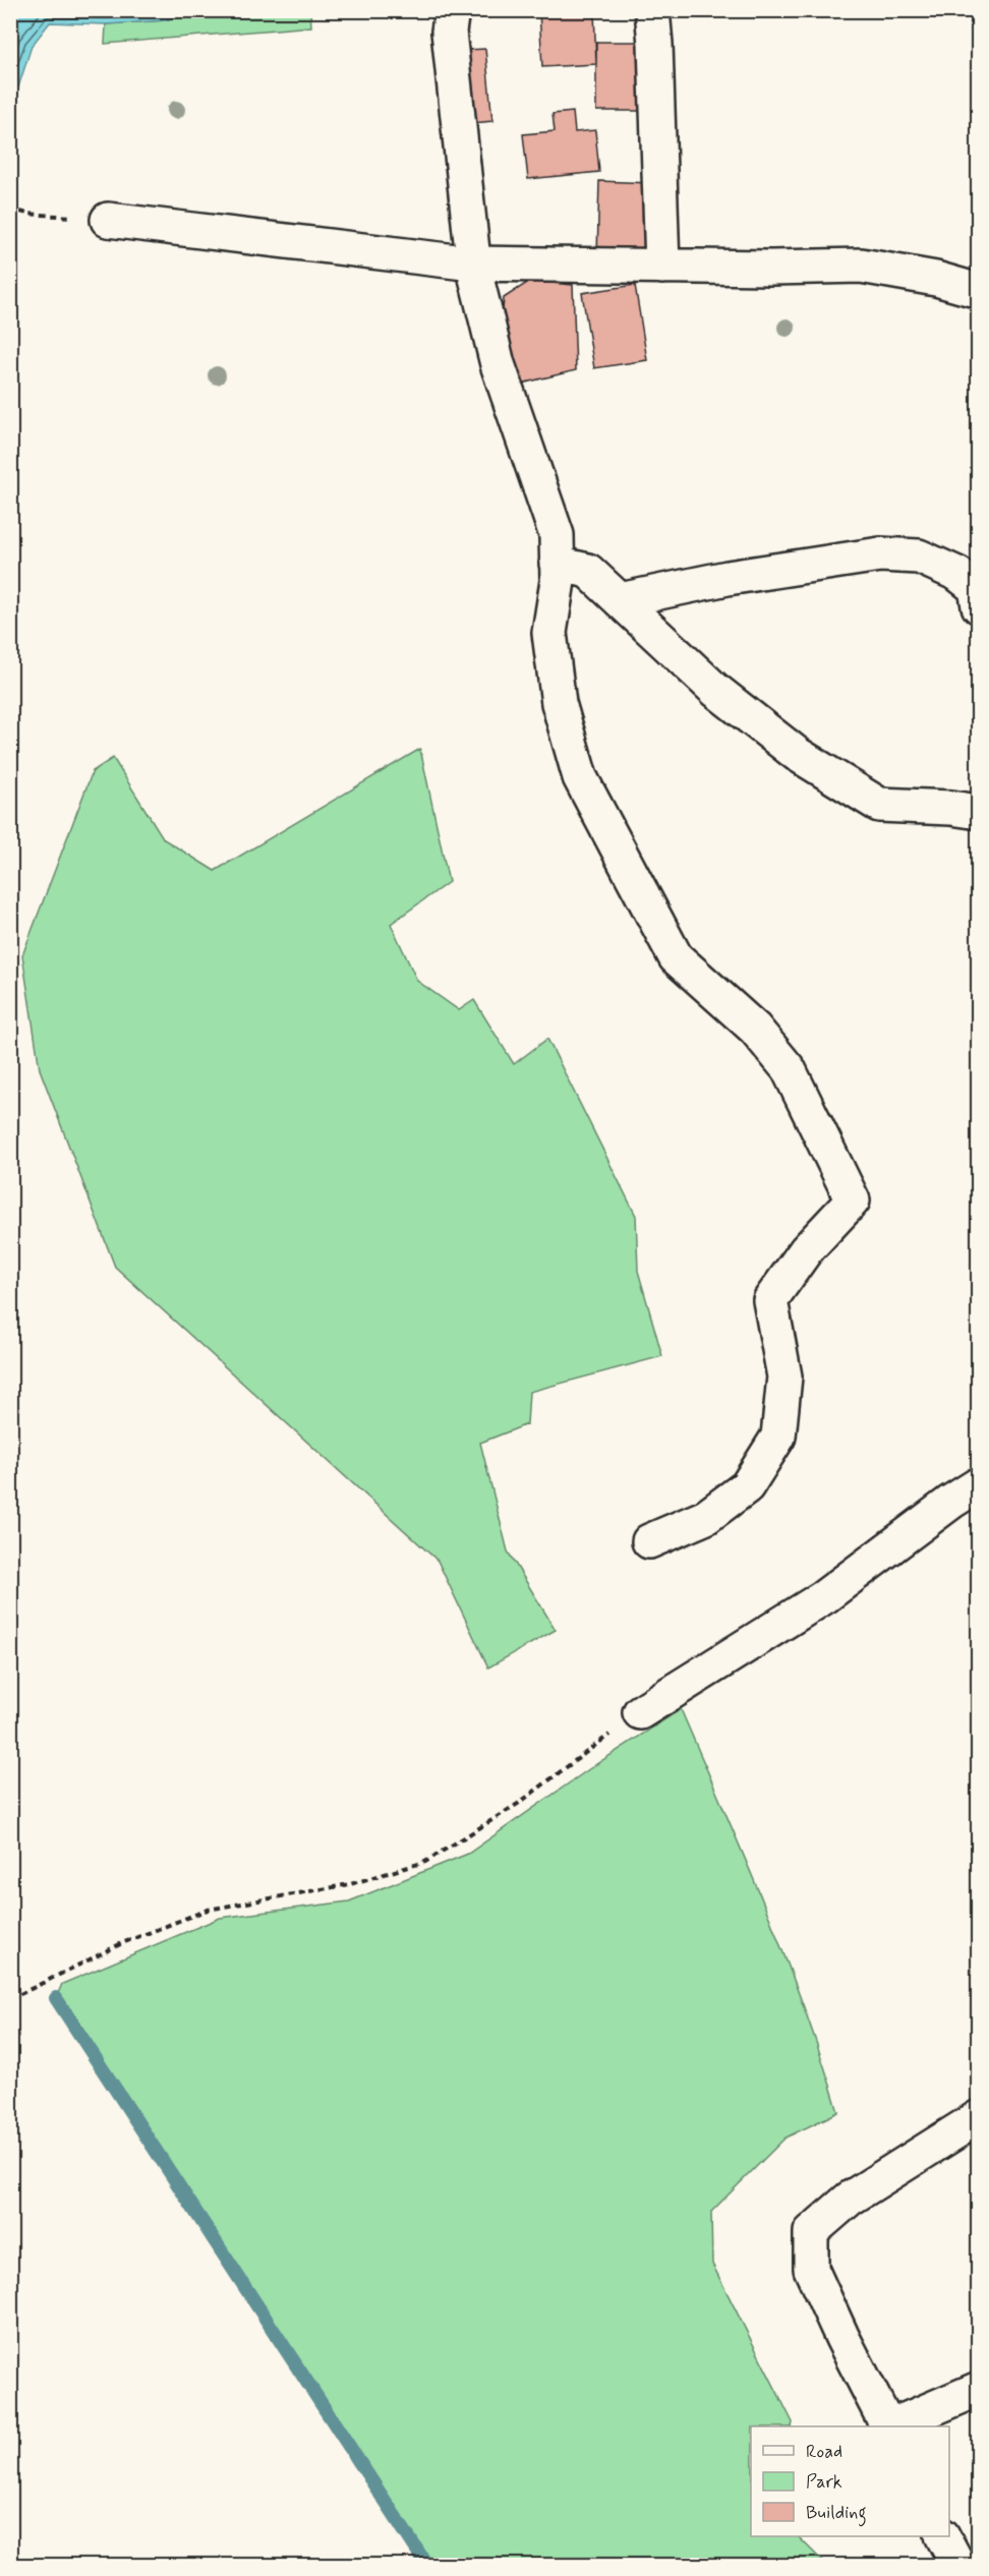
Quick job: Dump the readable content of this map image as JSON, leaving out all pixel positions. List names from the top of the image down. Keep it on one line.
{"legend":["Road","Park","Building"]}
